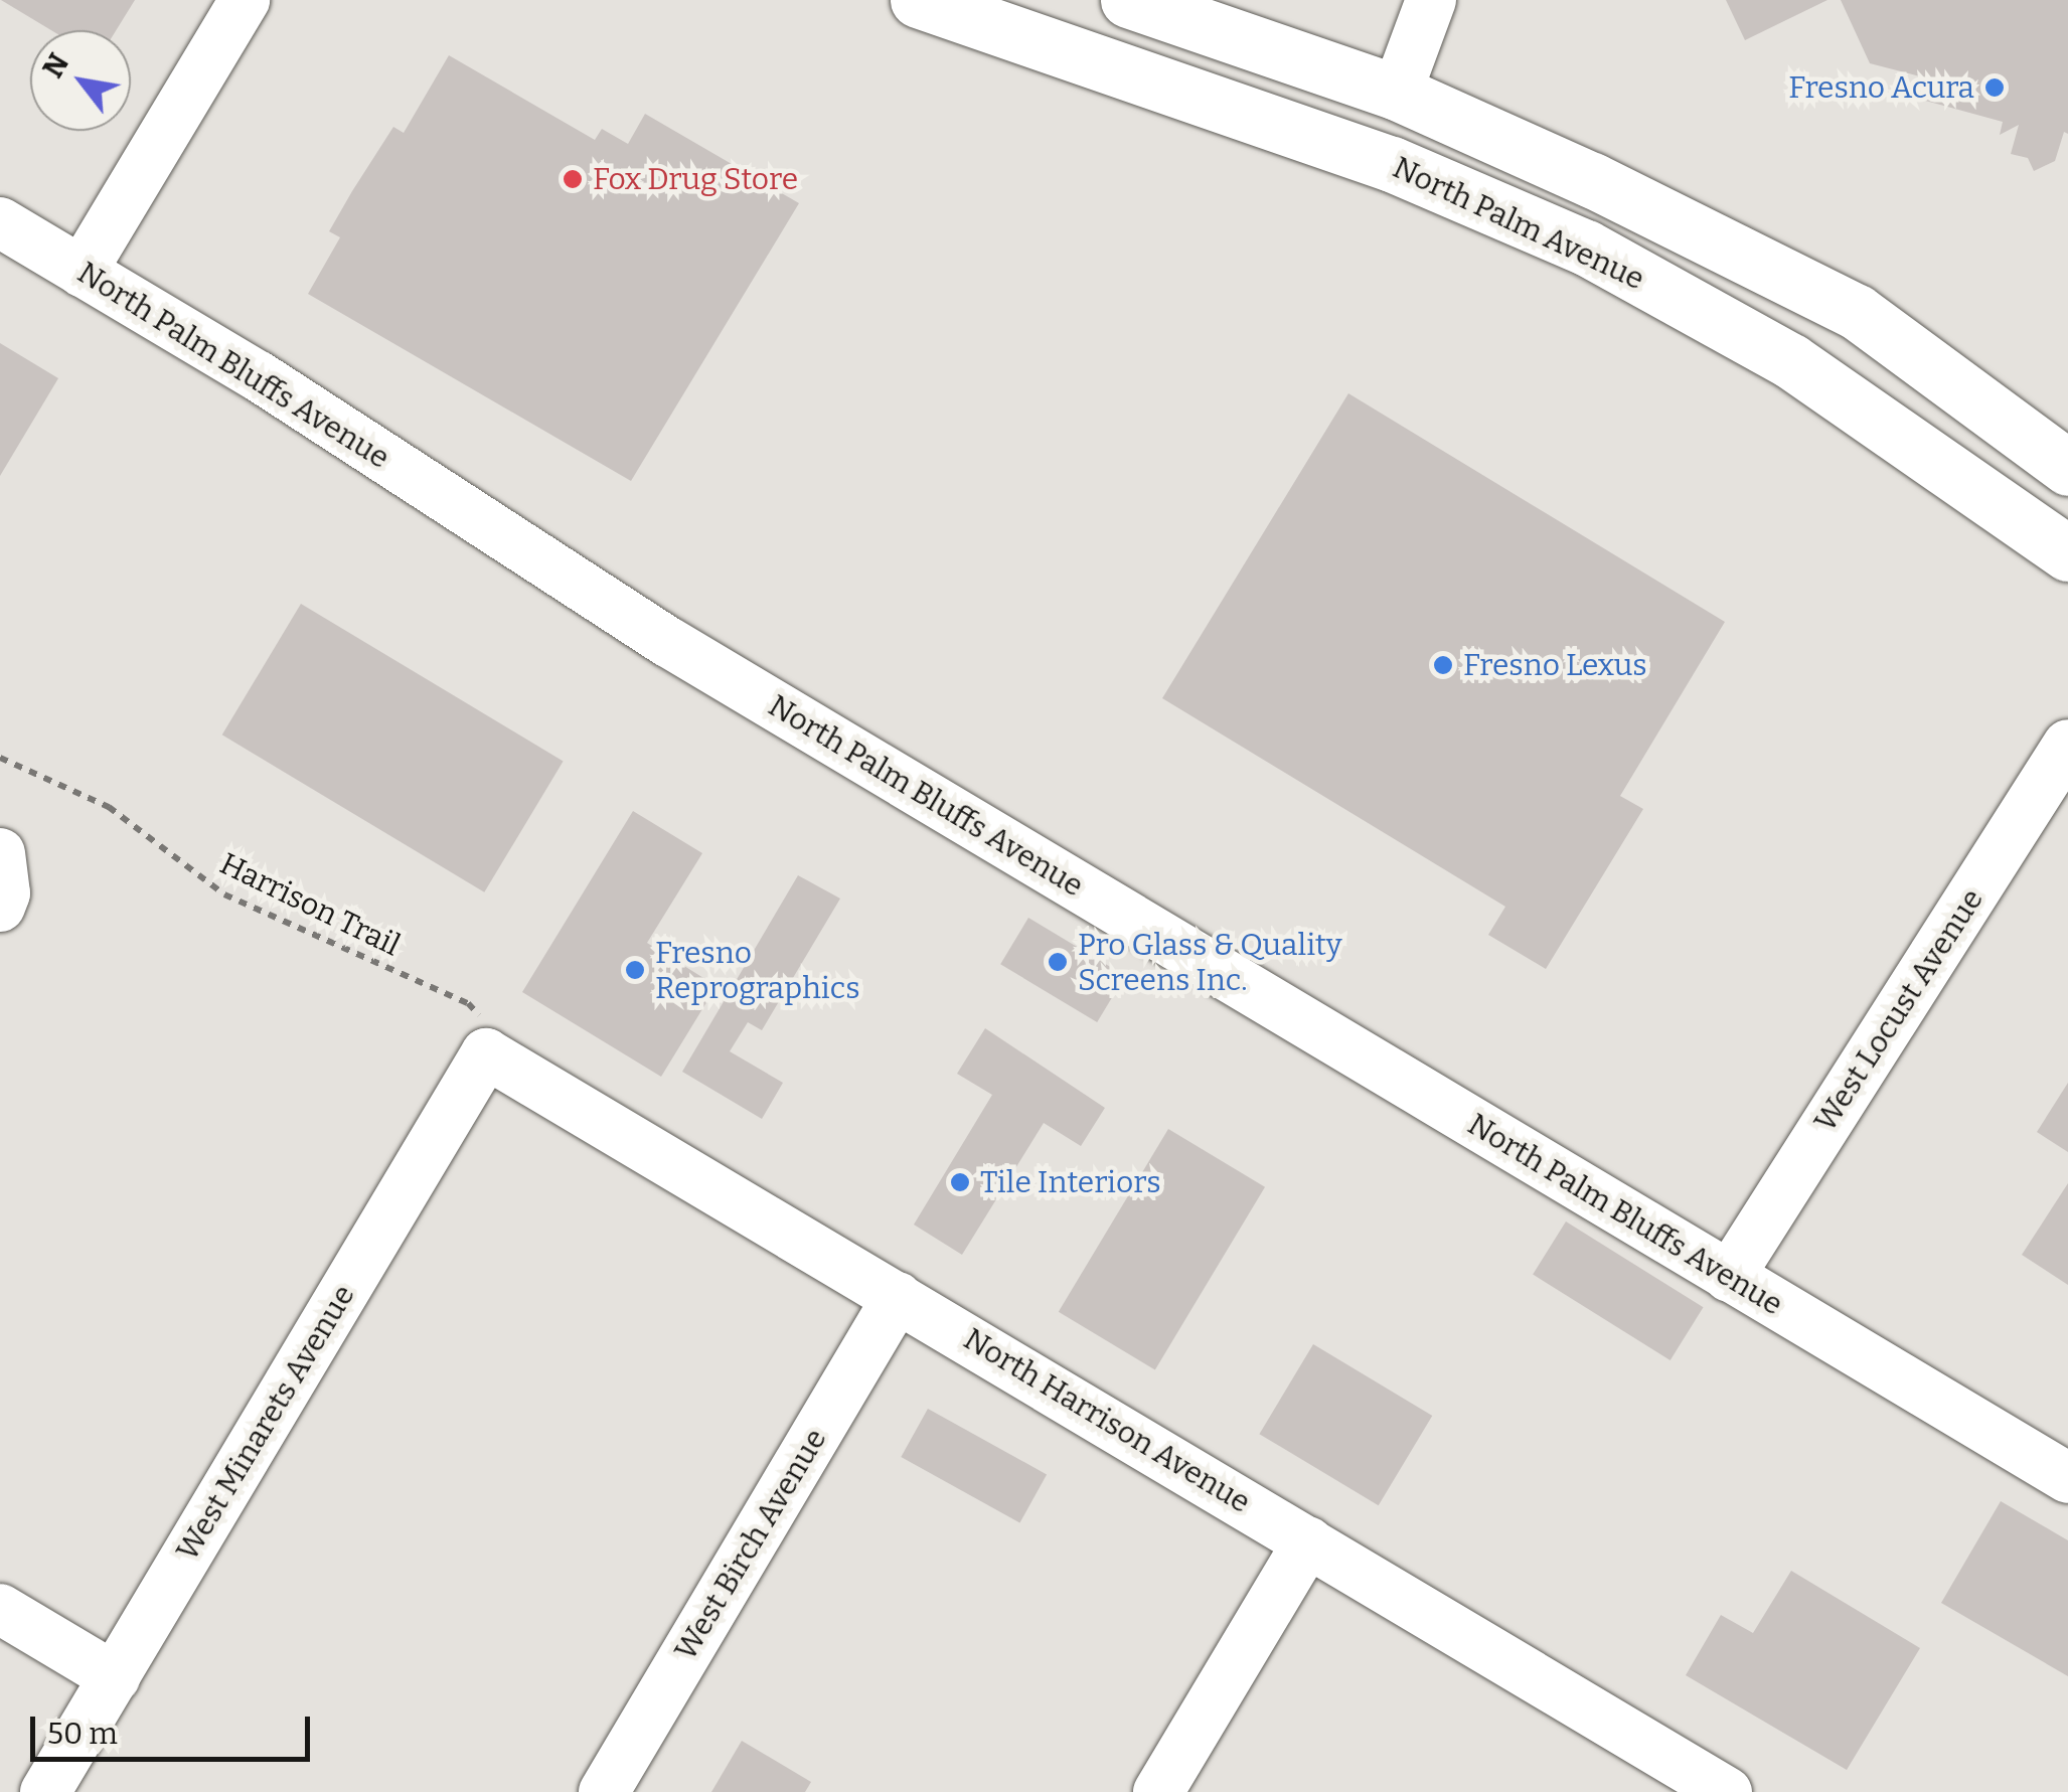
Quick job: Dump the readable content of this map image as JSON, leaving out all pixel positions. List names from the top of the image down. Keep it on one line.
{"streets":{"main road":["North Palm Avenue"],"street":["North Palm Bluffs Avenue","West Locust Avenue","North Harrison Avenue","West Minarets Avenue","West Birch Avenue"],"path":["Harrison Trail"]},"crossings":[["North Palm Bluffs Avenue","West Locust Avenue"],["Harrison Trail","North Harrison Avenue"],["Harrison Trail","West Minarets Avenue"],["North Harrison Avenue","West Minarets Avenue"],["North Harrison Avenue","West Birch Avenue"]],"places":["Fresno Acura","Fox Drug Store","Fresno Lexus","Pro Glass & Quality Screens Inc.","Fresno Reprographics","Tile Interiors"],"scale_bar":"50 m","north":"top left"}
